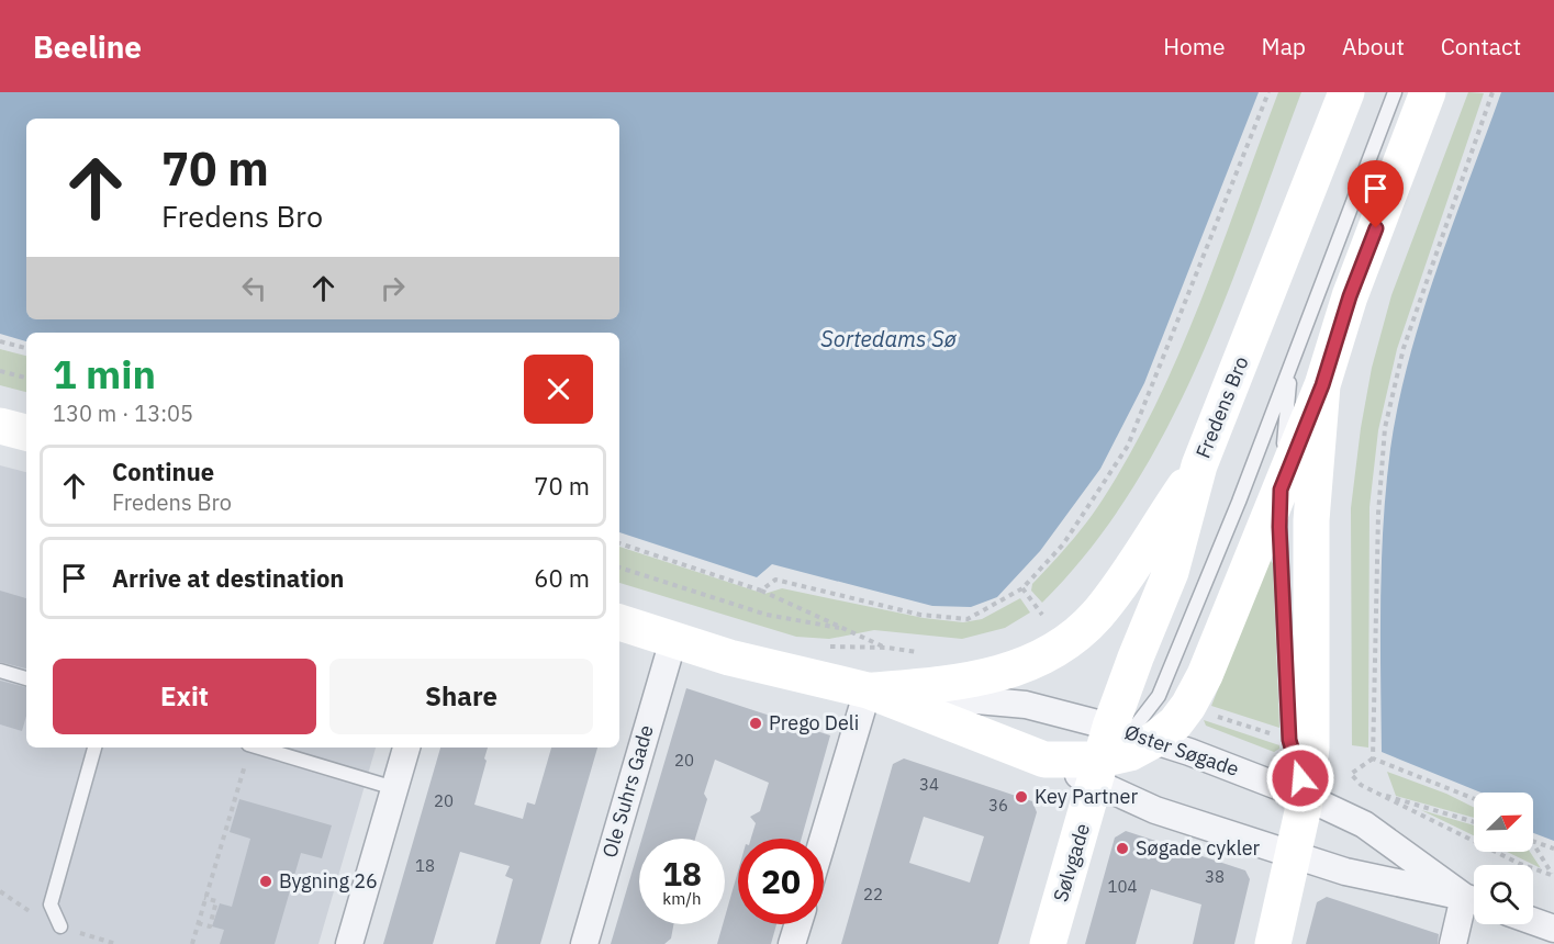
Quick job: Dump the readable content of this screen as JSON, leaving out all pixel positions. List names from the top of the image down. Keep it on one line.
{"streets":{"street":["Fredens Bro","Øster Søgade","Ole Suhrs Gade","Sølvgade"]},"crossings":[["Fredens Bro","Øster Søgade"],["Fredens Bro","Sølvgade"],["Øster Søgade","Ole Suhrs Gade"],["Øster Søgade","Sølvgade"]],"water":["Sortedams Sø"],"places":["Prego Deli","Key Partner","Søgade cykler","Bygning 26"],"house_numbers":["20","34","20","36","18","38","104","22"],"north":"top right","page":{"header":"Beeline","nav":["Home","Map","About","Contact"],"turn":["70 m","Fredens Bro"],"heading":["1 min","130 m · 13:05"],"list":[{"name":"Continue","note":"Fredens Bro","value":"70 m"},{"name":"Arrive at destination","value":"60 m"}],"buttons":["Exit","Share"],"speed":"18 km/h","limit":"20"}}
